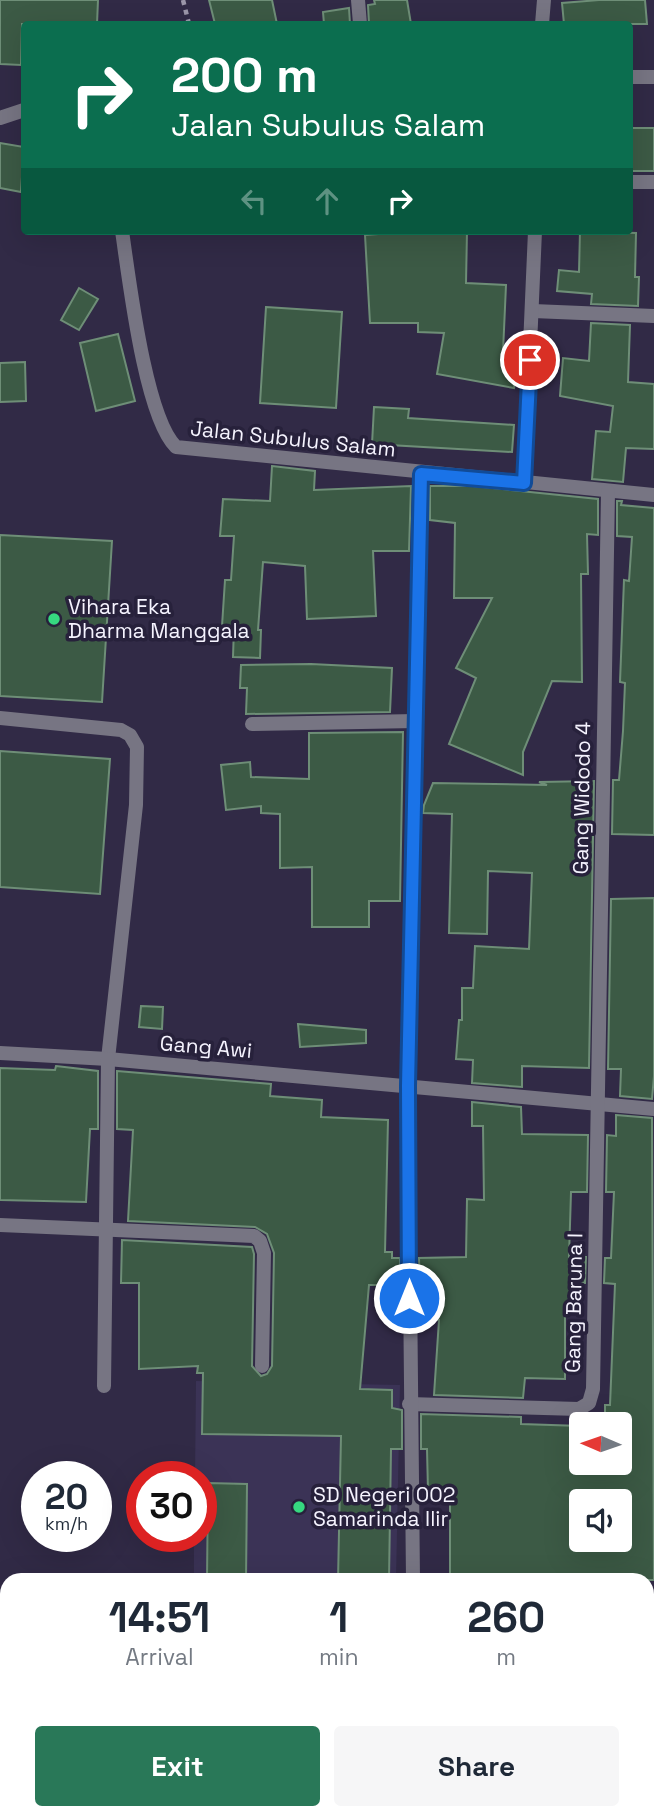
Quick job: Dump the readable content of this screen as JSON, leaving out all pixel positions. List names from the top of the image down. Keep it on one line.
{"streets":{"street":["Jalan Subulus Salam","Gang Widodo 4","Gang Awi","Gang Baruna I"]},"crossings":[["Jalan Subulus Salam","Gang Widodo 4"],["Jalan Subulus Salam","Gang Awi"],["Jalan Subulus Salam","Gang Baruna I"],["Gang Widodo 4","Gang Awi"],["Gang Widodo 4","Gang Baruna I"],["Gang Awi","Gang Baruna I"]],"places":["Vihara Eka Dharma Manggala","SD Negeri 002 Samarinda Ilir"],"north":"left","page":{"turn":["200 m","Jalan Subulus Salam"],"speed":"20 km/h","limit":"30","eta":["14:51","Arrival","1","min","260","m"],"buttons":["Exit","Share"]}}
